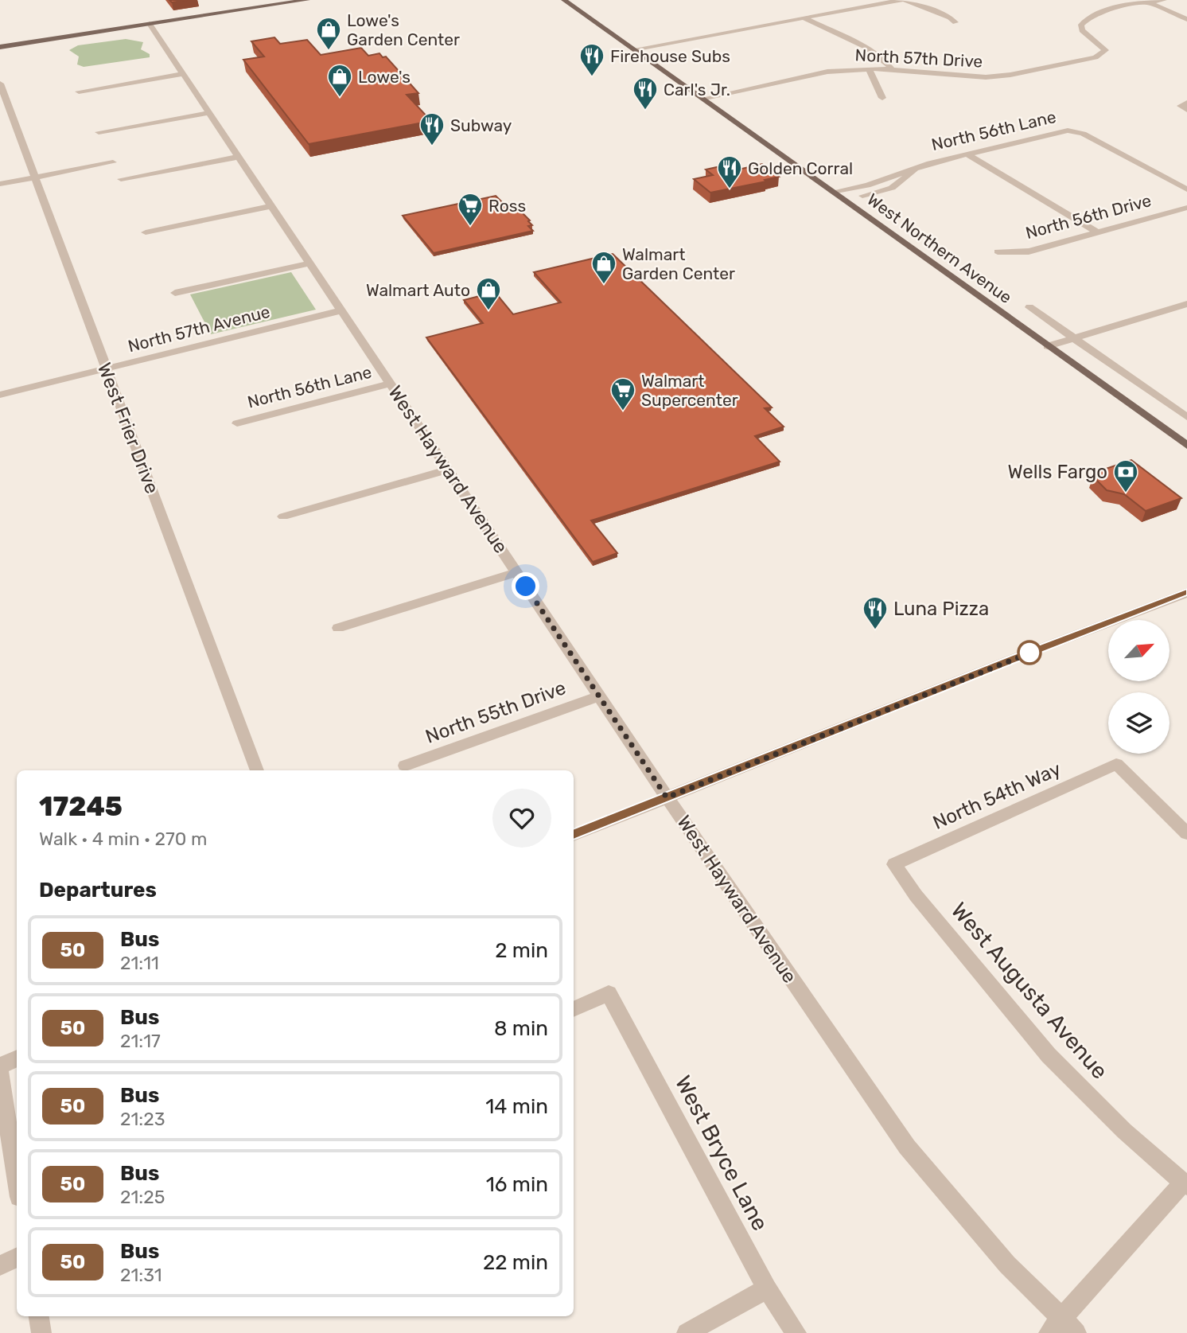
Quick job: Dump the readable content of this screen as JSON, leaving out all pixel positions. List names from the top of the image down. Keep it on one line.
{"streets":{"main road":["West Northern Avenue"],"street":["North 57th Drive","North 56th Lane","North 56th Drive","North 57th Avenue","West Frier Drive","West Hayward Avenue","North 55th Drive","North 54th Way","West Augusta Avenue","West Bryce Lane"]},"crossings":[["North 57th Drive","West Northern Avenue"],["North 56th Lane","West Northern Avenue"],["North 56th Lane","West Hayward Avenue"],["North 57th Avenue","West Frier Drive"],["North 57th Avenue","West Hayward Avenue"],["West Hayward Avenue","North 55th Drive"],["North 54th Way","West Augusta Avenue"]],"places":{"shop":["Lowe's Garden Center","Lowe's","Walmart Garden Center","Walmart Auto"],"restaurant":["Firehouse Subs","Carl's Jr.","Subway","Golden Corral","Luna Pizza"],"supermarket":["Ross","Walmart Supercenter"],"bank":["Wells Fargo"]},"lines":["bus line 50"],"north":"top right","page":{"heading":[["17245","Walk · 4 min · 270 m"],"Departures"],"list":[{"mark":"50","name":"Bus","note":"21:11","value":"2 min"},{"mark":"50","name":"Bus","note":"21:17","value":"8 min"},{"mark":"50","name":"Bus","note":"21:23","value":"14 min"},{"mark":"50","name":"Bus","note":"21:25","value":"16 min"},{"mark":"50","name":"Bus","note":"21:31","value":"22 min"}]}}
